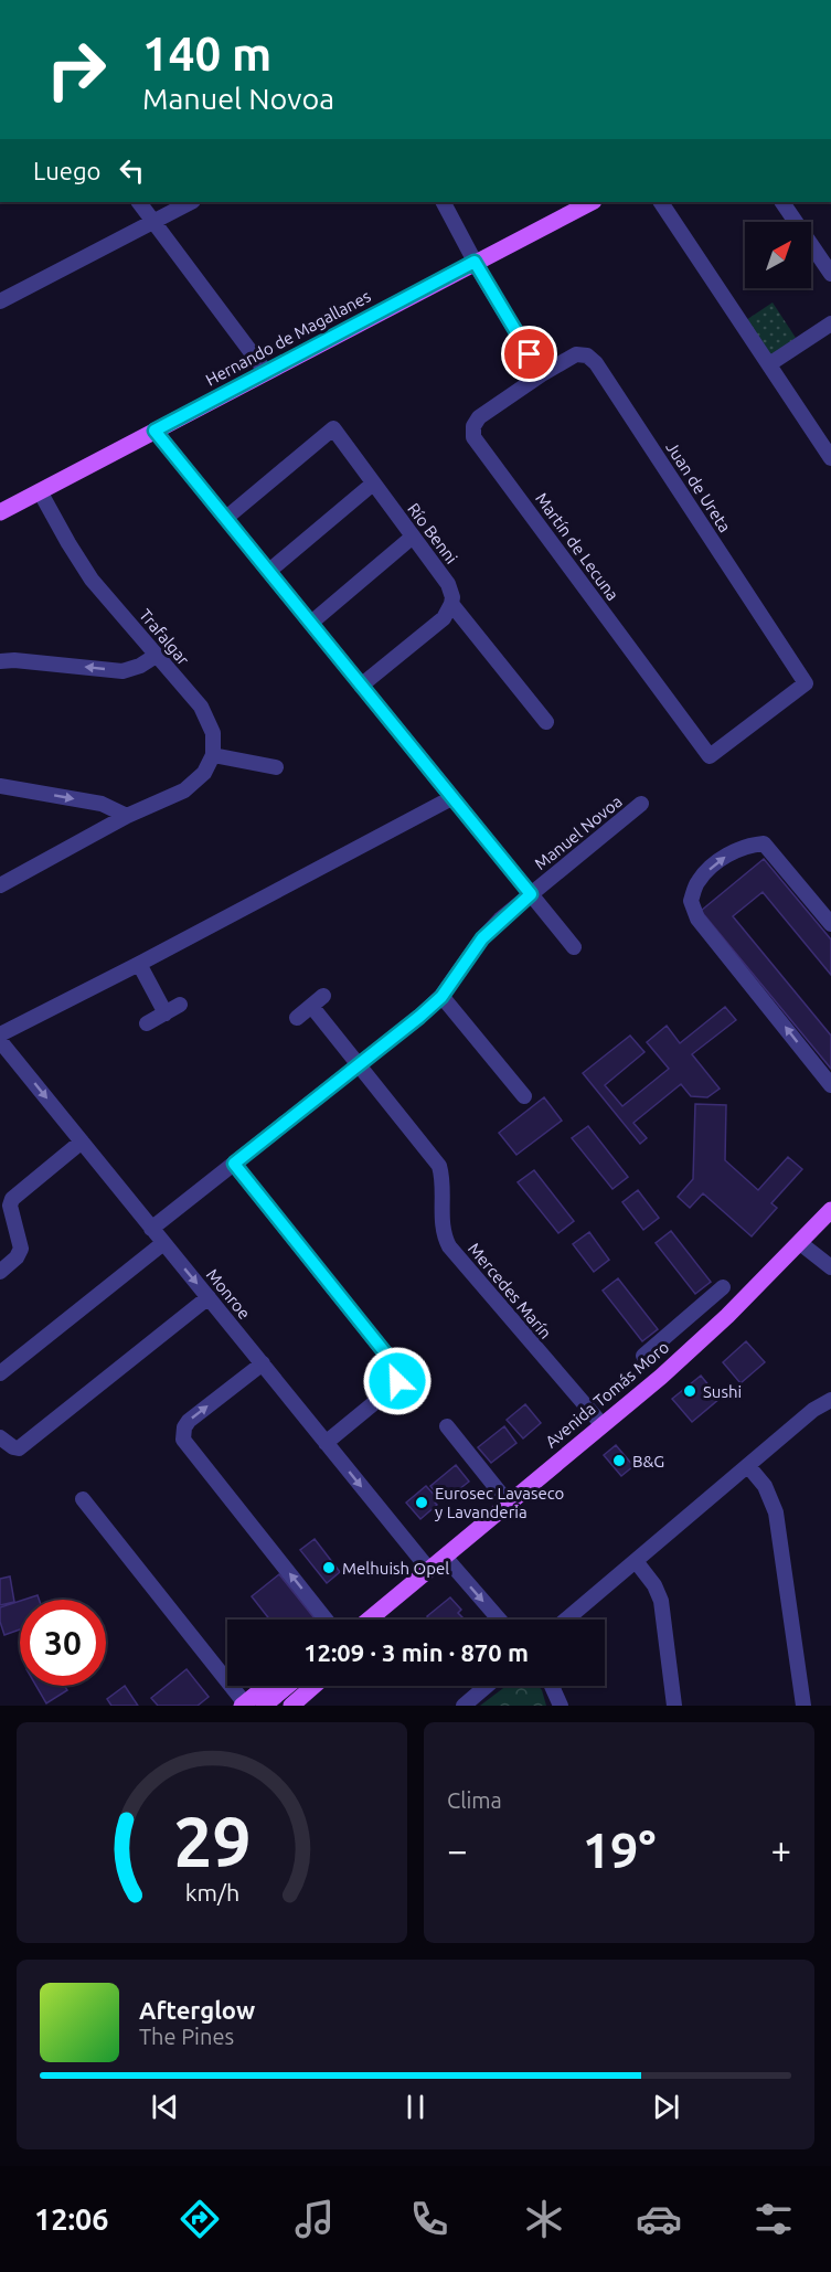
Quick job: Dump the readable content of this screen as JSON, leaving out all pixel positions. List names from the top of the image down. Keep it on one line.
{"streets":{"main road":["Hernando de Magallanes","Avenida Tomás Moro"],"street":["Juan de Ureta","Río Benni","Martín de Lecuna","Trafalgar","Manuel Novoa","Mercedes Marín","Monroe"]},"crossings":[["Hernando de Magallanes","Trafalgar"],["Juan de Ureta","Martín de Lecuna"],["Manuel Novoa","Mercedes Marín"],["Manuel Novoa","Monroe"],["Mercedes Marín","Avenida Tomás Moro"],["Monroe","Avenida Tomás Moro"]],"one_way":["Monroe"],"places":["Sushi","B&G","Eurosec Lavaseco y Lavanderia","Melhuish Opel"],"north":"top right","page":{"turn":["140 m","Manuel Novoa"],"then":"Luego","limit":"30","trip":"12:09 · 3 min · 870 m","tile":"Clima","heat":["−","19°","+"],"song":["Afterglow","The Pines"],"tabs":"12:06","gauge":["29","km/h"]}}
